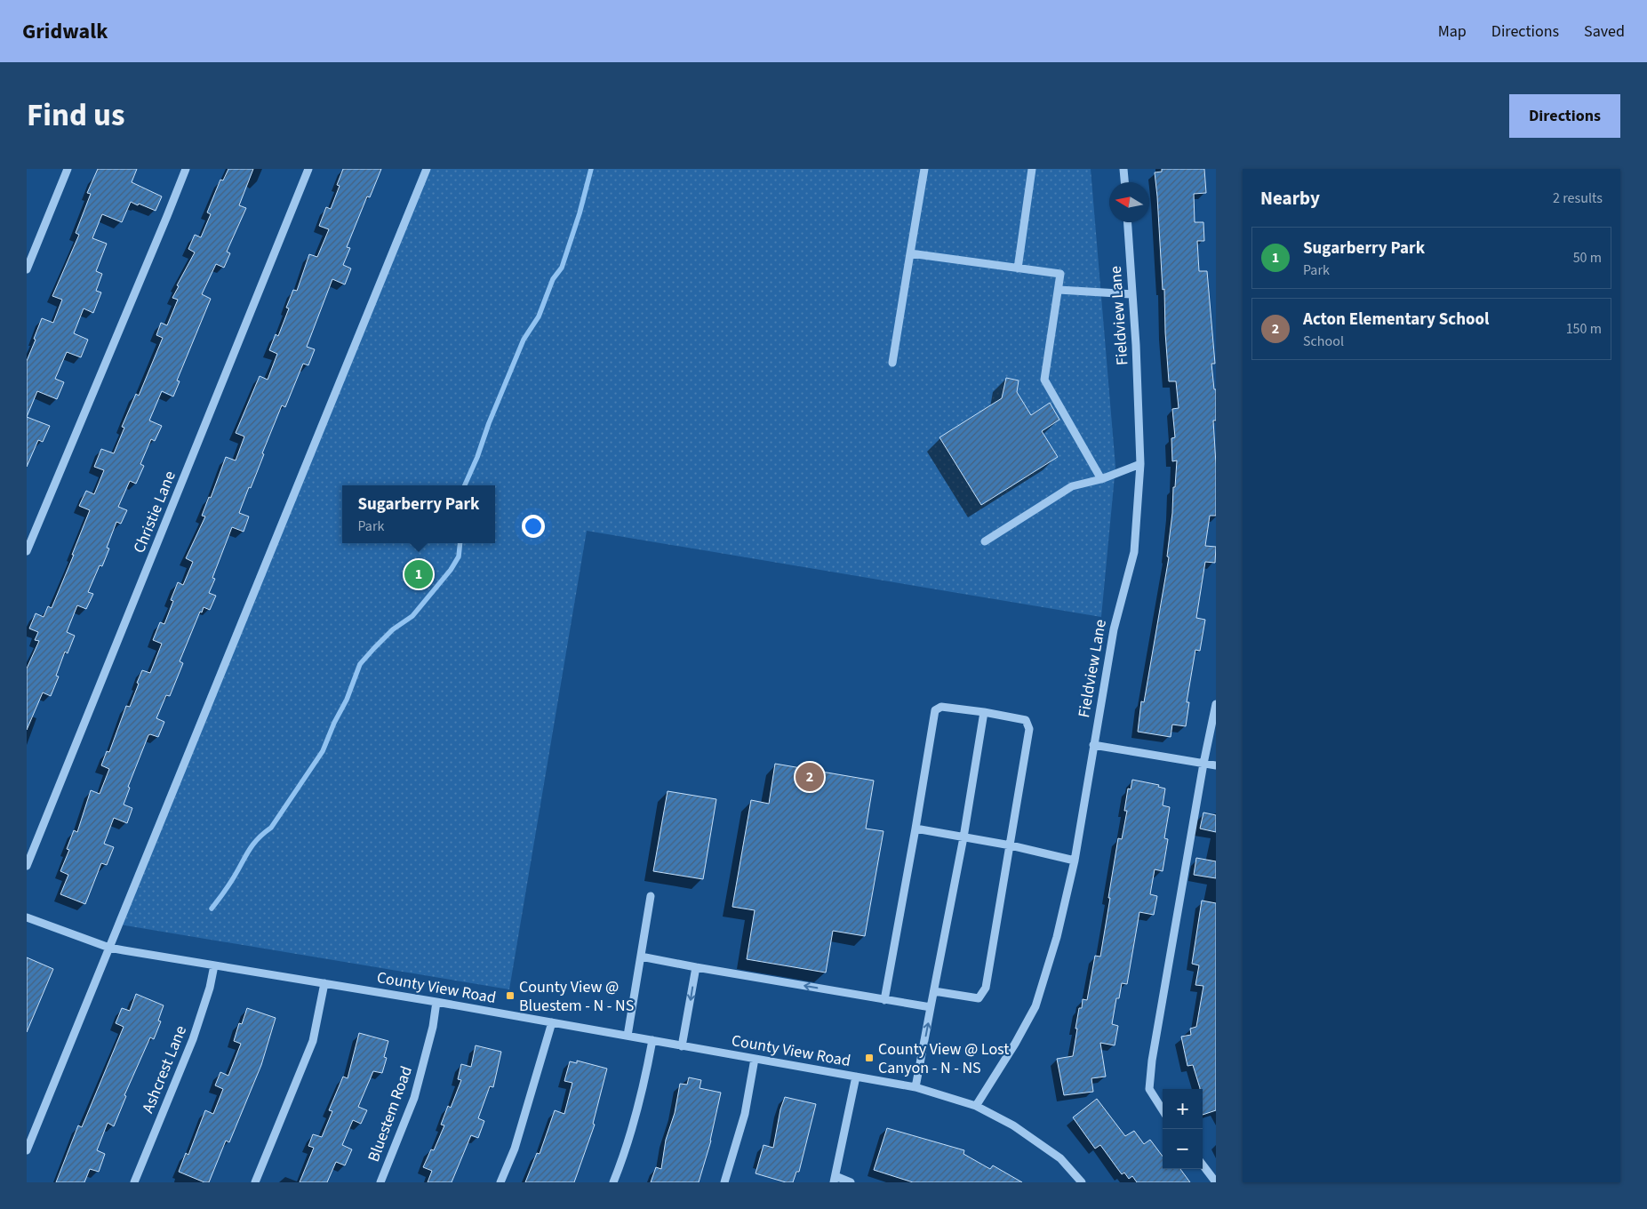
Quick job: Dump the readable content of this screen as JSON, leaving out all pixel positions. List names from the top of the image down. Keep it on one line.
{"streets":{"street":["Fieldview Lane","Christie Lane","County View Road","Ashcrest Lane","Bluestem Road"]},"crossings":[["Fieldview Lane","County View Road"],["County View Road","Ashcrest Lane"],["County View Road","Bluestem Road"]],"places":{"transit":["County View @ Bluestem - N - NS","County View @ Lost Canyon - N - NS"]},"north":"left","page":{"header":"Gridwalk","nav":["Map","Directions","Saved"],"title":"Find us","buttons":"Directions","heading":["Nearby","2 results"],"list":[{"mark":"1","name":"Sugarberry Park","note":"Park","value":"50 m"},{"mark":"2","name":"Acton Elementary School","note":"School","value":"150 m"}],"popup":["Sugarberry Park","Park"],"pins":["1","2"],"map_buttons":["+","−"]}}
